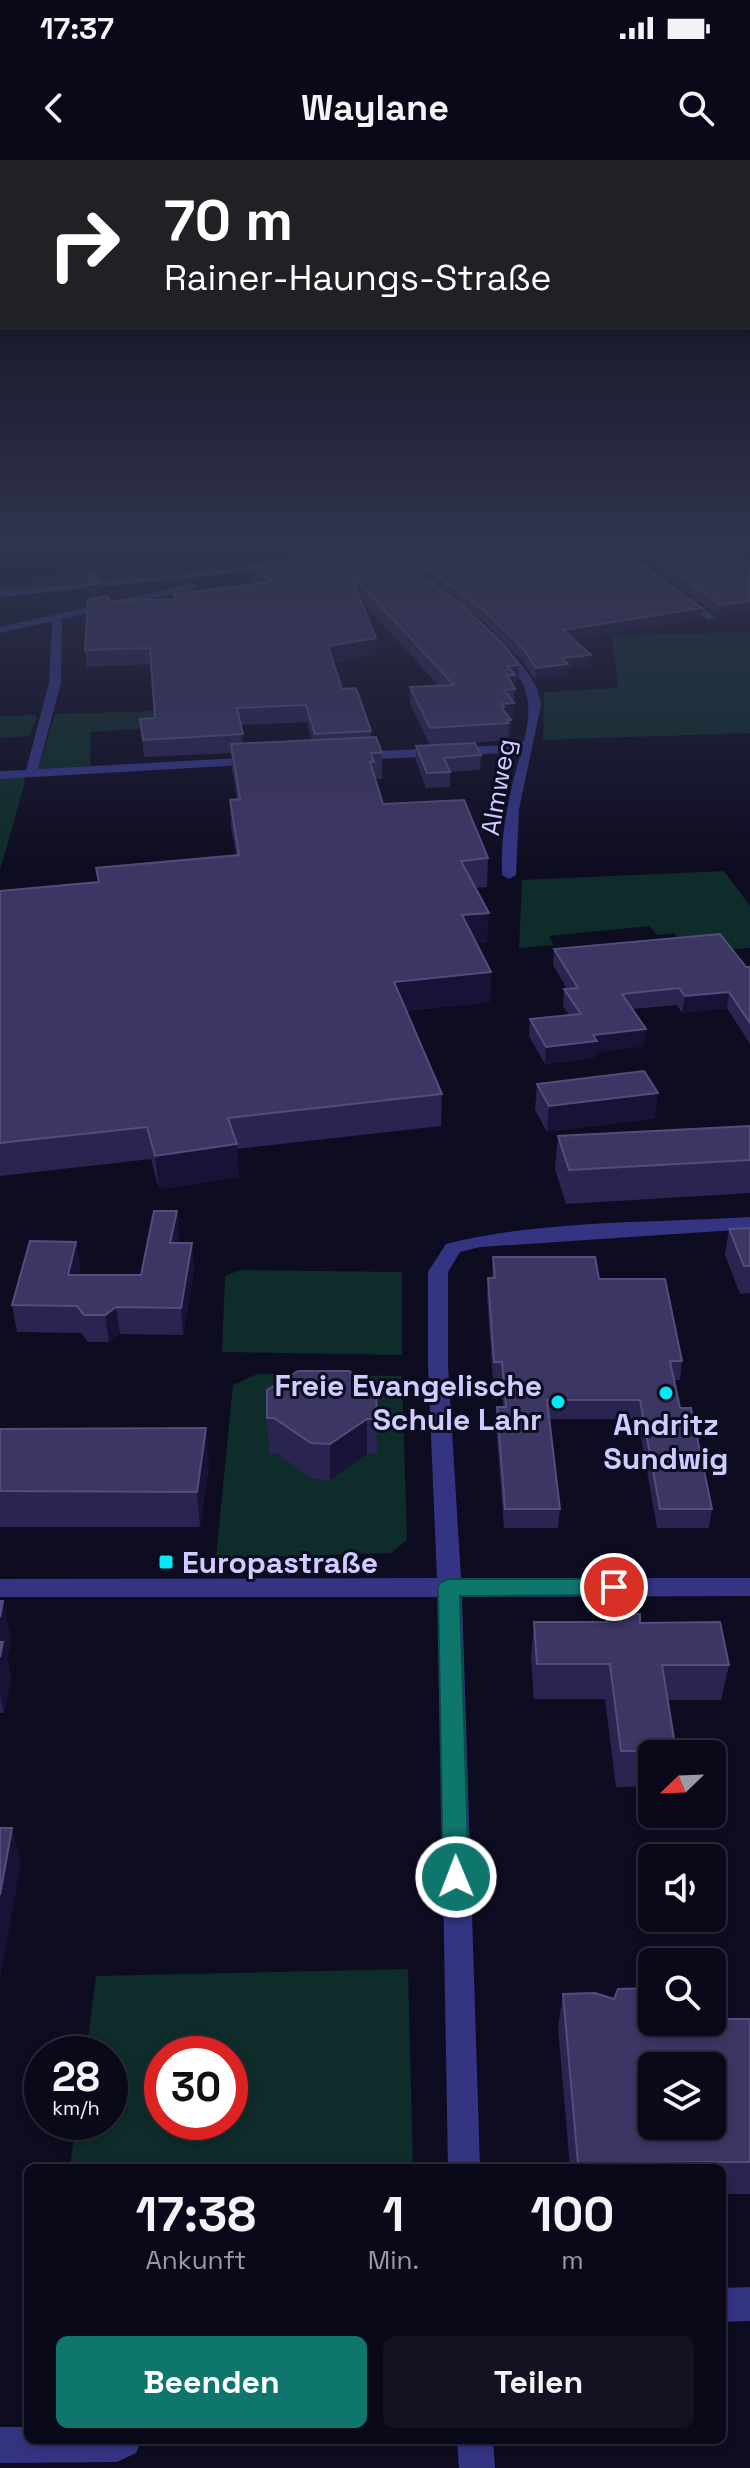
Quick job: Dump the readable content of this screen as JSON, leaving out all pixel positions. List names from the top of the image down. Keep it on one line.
{"streets":{"street":["Almweg"]},"places":{"other":["Andritz Sundwig","Freie Evangelische Schule Lahr"],"transit":["Europastraße"]},"north":"bottom left","page":{"status":"17:37","header":"Waylane","turn":["70 m","Rainer-Haungs-Straße"],"speed":"28 km/h","limit":"30","eta":["17:38","Ankunft","1","Min.","100","m"],"buttons":["Beenden","Teilen"]}}
